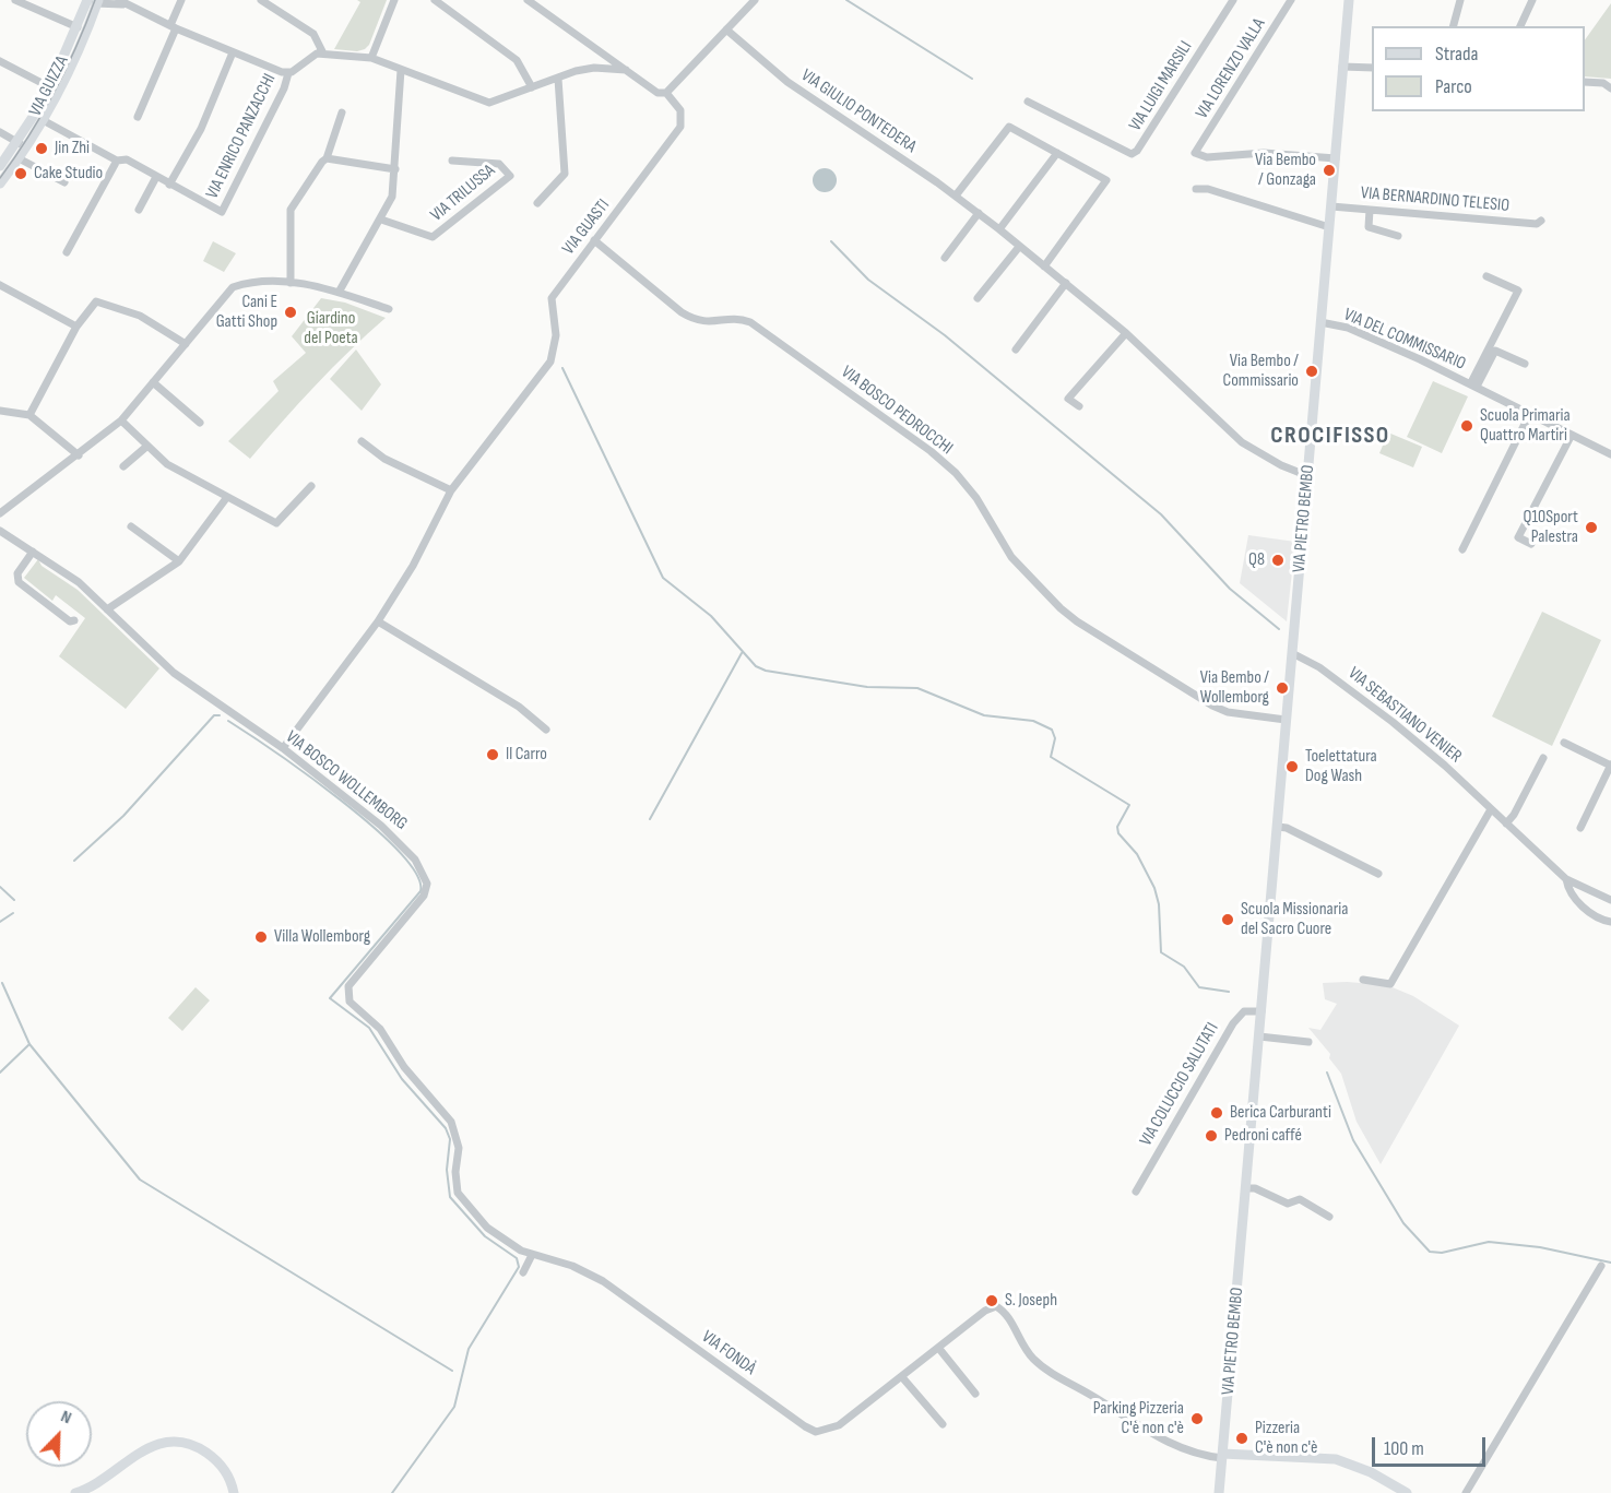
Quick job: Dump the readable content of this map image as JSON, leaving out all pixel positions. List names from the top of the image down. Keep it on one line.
{"streets":{"main road":["VIA GUIZZA","VIA PIETRO BEMBO"],"street":["VIA LORENZO VALLA","VIA LUIGI MARSILI","VIA GIULIO PONTEDERA","VIA ENRICO PANZACCHI","VIA TRILUSSA","VIA BERNARDINO TELESIO","VIA GUASTI","VIA DEL COMMISSARIO","VIA BOSCO PEDROCCHI","VIA SEBASTIANO VENIER","VIA BOSCO WOLLEMBORG","VIA COLUCCIO SALUTATI","VIA FONDÀ"]},"crossings":[["VIA LORENZO VALLA","VIA PIETRO BEMBO"],["VIA GIULIO PONTEDERA","VIA PIETRO BEMBO"],["VIA BERNARDINO TELESIO","VIA PIETRO BEMBO"],["VIA GUASTI","VIA BOSCO PEDROCCHI"],["VIA GUASTI","VIA BOSCO WOLLEMBORG"],["VIA DEL COMMISSARIO","VIA PIETRO BEMBO"],["VIA BOSCO PEDROCCHI","VIA PIETRO BEMBO"],["VIA PIETRO BEMBO","VIA SEBASTIANO VENIER"],["VIA PIETRO BEMBO","VIA COLUCCIO SALUTATI"],["VIA PIETRO BEMBO","VIA FONDÀ"],["VIA BOSCO WOLLEMBORG","VIA FONDÀ"]],"districts":["CROCIFISSO"],"parks":["Giardino del Poeta"],"places":["Jin Zhi","Via Bembo / Gonzaga","Cake Studio","Cani E Gatti Shop","Via Bembo / Commissario","Scuola Primaria Quattro Martiri","Q10Sport Palestra","Q8","Via Bembo / Wollemborg","Il Carro","Toelettatura Dog Wash","Scuola Missionaria del Sacro Cuore","Villa Wollemborg","Berica Carburanti","Pedroni caffé","S. Joseph","Parking Pizzeria C'è non c'è","Pizzeria C'è non c'è"],"legend":["Strada","Parco"],"scale_bar":"100 m","north":"top right"}
